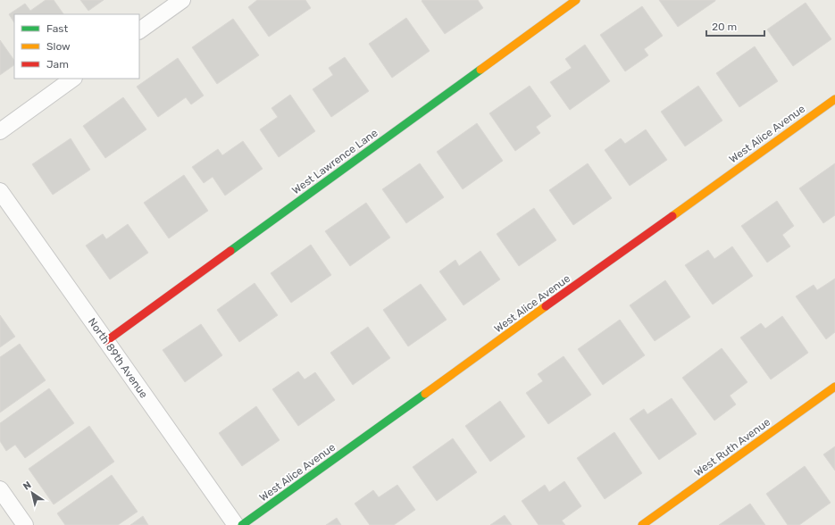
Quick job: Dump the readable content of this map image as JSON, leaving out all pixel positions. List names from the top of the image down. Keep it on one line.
{"streets":{"street":["West Alice Avenue","West Lawrence Lane","North 89th Avenue","West Ruth Avenue"]},"crossings":[["West Lawrence Lane","North 89th Avenue"]],"legend":["Fast","Slow","Jam"],"scale_bar":"20 m","north":"top left"}
